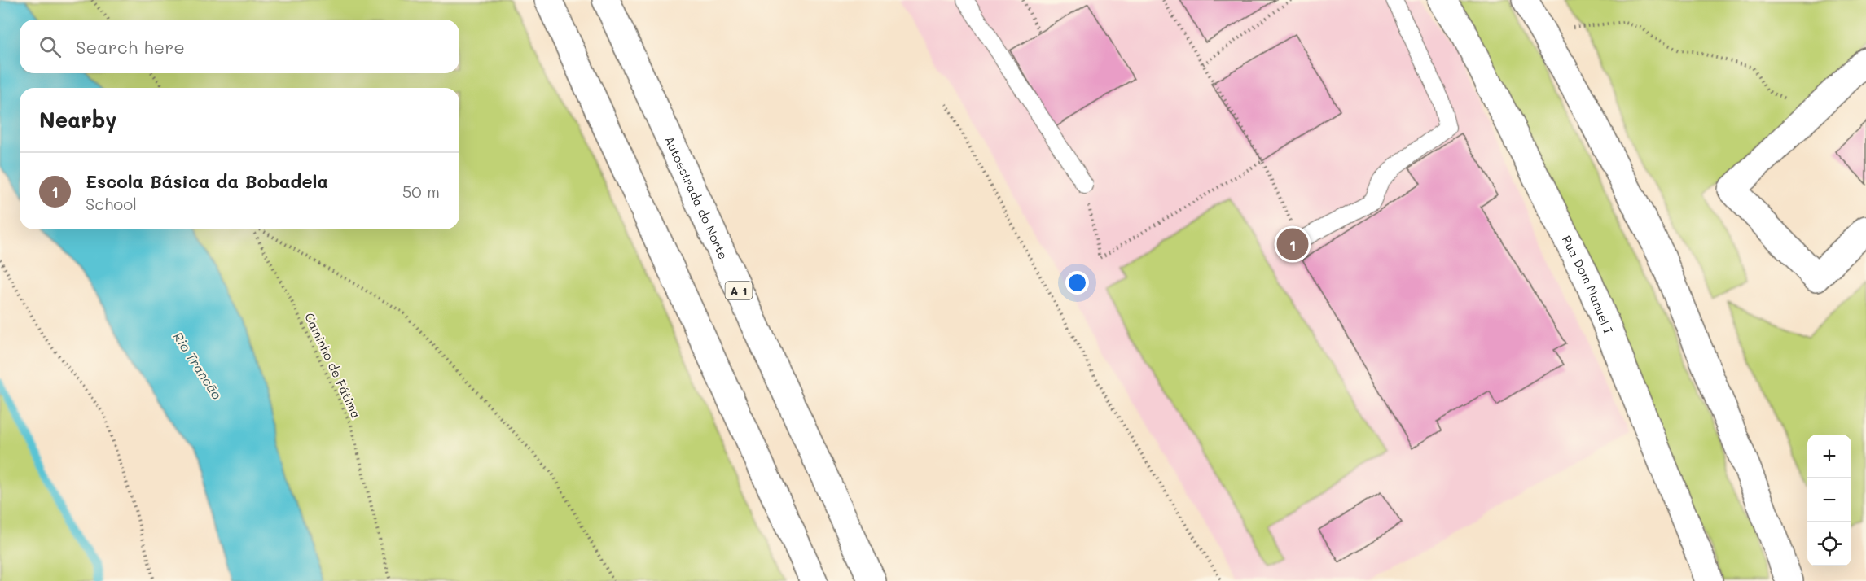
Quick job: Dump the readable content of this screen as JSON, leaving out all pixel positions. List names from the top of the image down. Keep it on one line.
{"streets":{"main road":["Autoestrada do Norte","Rua Dom Manuel I","A 1"],"path":["Caminho de Fátima"]},"water":["Rio Trancão"],"page":{"search":"Search here","heading":"Nearby","list":[{"mark":"1","name":"Escola Básica da Bobadela","note":"School","value":"50 m"}],"pins":"1","map_buttons":["+","−"]}}
